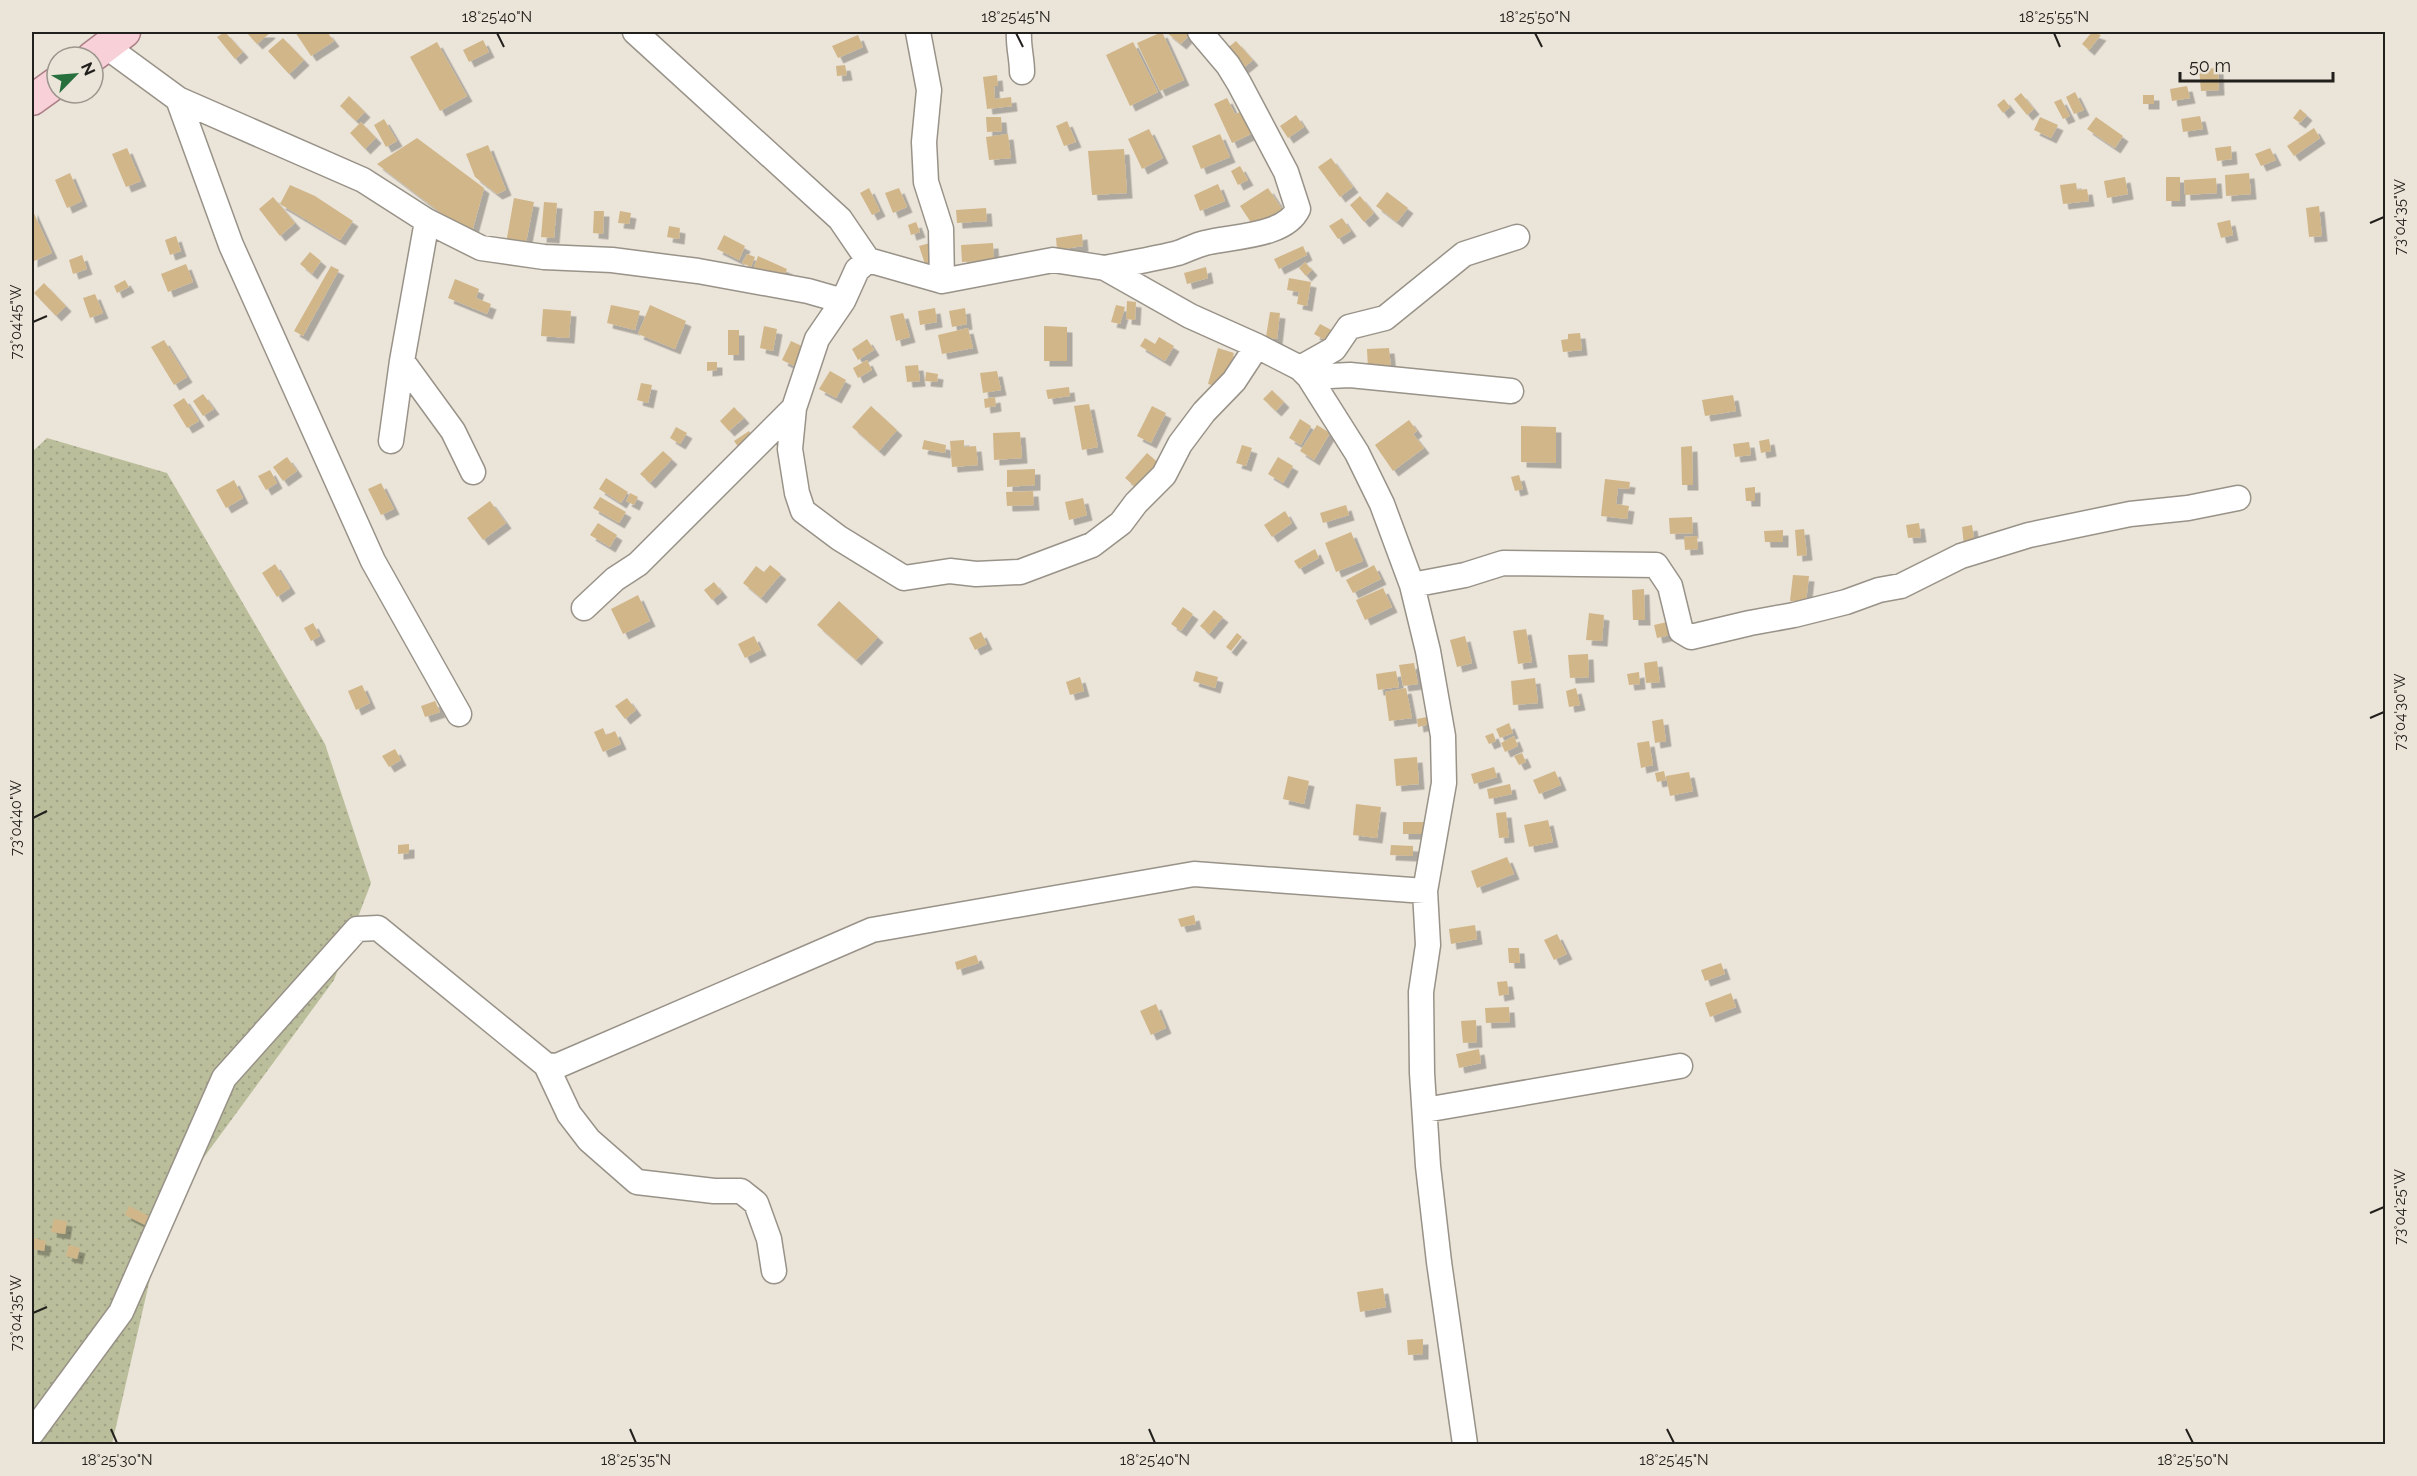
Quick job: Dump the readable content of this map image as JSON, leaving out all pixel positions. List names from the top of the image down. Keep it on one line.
{"scale_bar":"50 m","north":"top right","coordinates":["18°25'40\"N","18°25'45\"N","18°25'50\"N","18°25'55\"N","73°04'35\"W","73°04'45\"W","73°04'30\"W","73°04'40\"W","73°04'25\"W","18°25'30\"N","18°25'35\"N"]}
